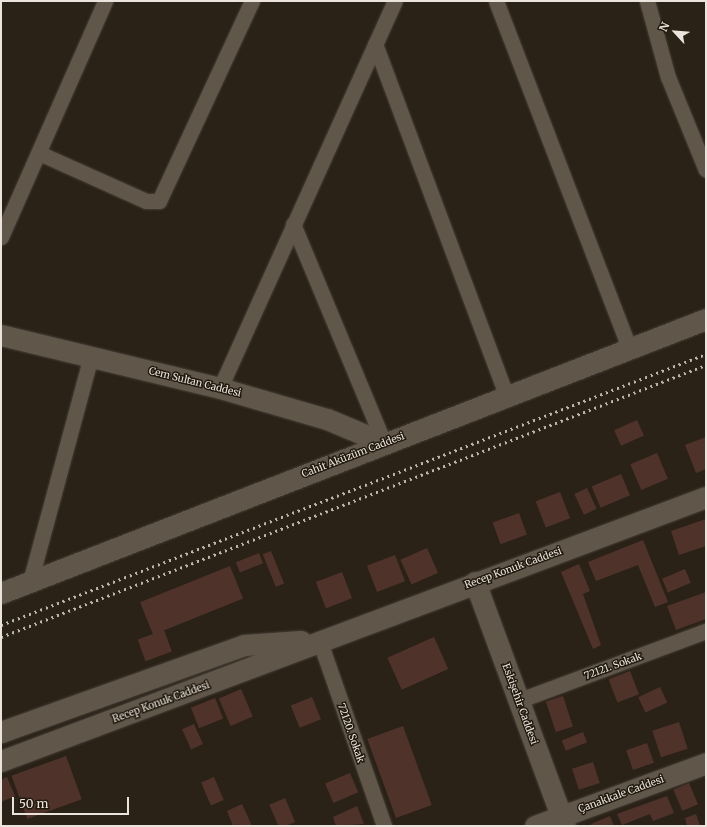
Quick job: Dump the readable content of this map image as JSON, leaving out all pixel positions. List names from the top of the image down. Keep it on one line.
{"streets":{"street":["Cem Sultan Caddesi","Cahit Aküzüm Caddesi","Recep Konuk Caddesi","72121. Sokak","Eskişehir Caddesi","72120. Sokak","Çanakkale Caddesi"]},"crossings":[["Cem Sultan Caddesi","Cahit Aküzüm Caddesi"],["Recep Konuk Caddesi","Eskişehir Caddesi"],["Recep Konuk Caddesi","72120. Sokak"],["72121. Sokak","Eskişehir Caddesi"],["Eskişehir Caddesi","Çanakkale Caddesi"]],"scale_bar":"50 m","north":"top left"}
